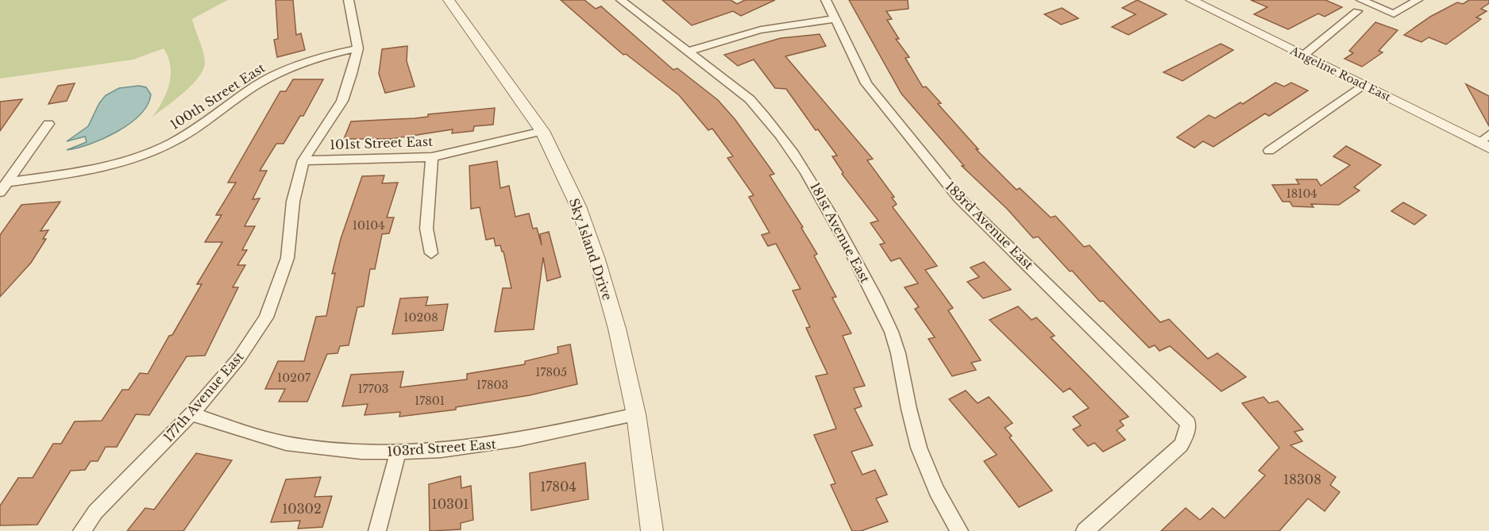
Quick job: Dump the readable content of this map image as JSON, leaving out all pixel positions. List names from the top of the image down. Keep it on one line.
{"streets":{"street":["Angeline Road East","100th Street East","101st Street East","183rd Avenue East","181st Avenue East","Sky Island Drive","177th Avenue East","103rd Street East"]},"crossings":[["100th Street East","177th Avenue East"],["101st Street East","Sky Island Drive"],["101st Street East","177th Avenue East"],["Sky Island Drive","103rd Street East"],["177th Avenue East","103rd Street East"]],"house_numbers":["18104","10104","10208","17805","10207","17803","17703","17801","18308","17804","10301","10302"]}
